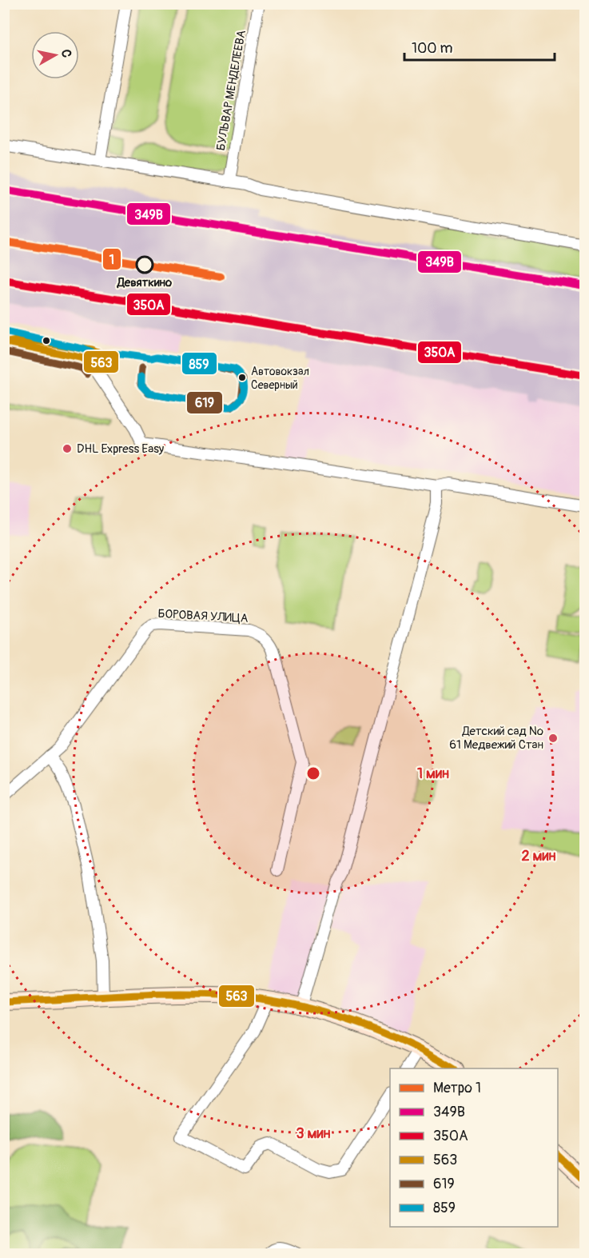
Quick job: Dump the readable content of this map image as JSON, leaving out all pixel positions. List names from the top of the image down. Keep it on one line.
{"streets":{"street":["БУЛЬВАР МЕНДЕЛЕЕВА","БОРОВАЯ УЛИЦА"]},"places":["Девяткино","Автовокзал Северный","DHL Express Easy","Детский сад № 61 Медвежий Стан"],"lines":["transit line 349В","metro line 1","transit line 350А","transit line 859","transit line 563","transit line 619"],"legend":["Метро 1","349В","350А","563","619","859"],"scale_bar":"100 m","north":"right","rings":["1 мин","2 мин","3 мин"]}
